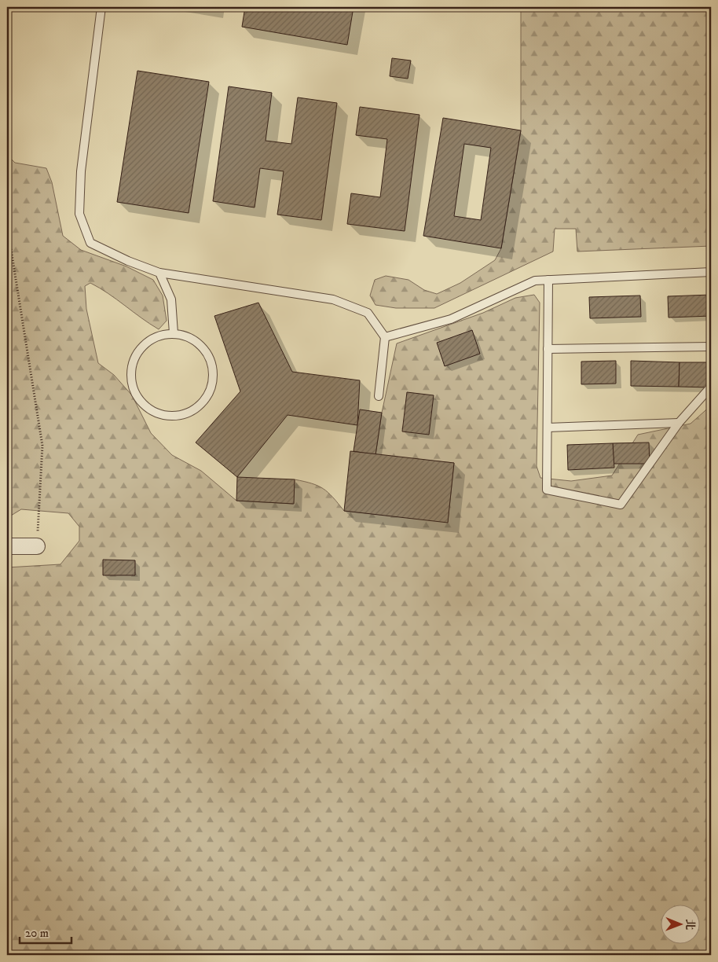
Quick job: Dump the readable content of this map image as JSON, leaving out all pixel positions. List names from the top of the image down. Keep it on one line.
{"scale_bar":"20 m","north":"right"}
